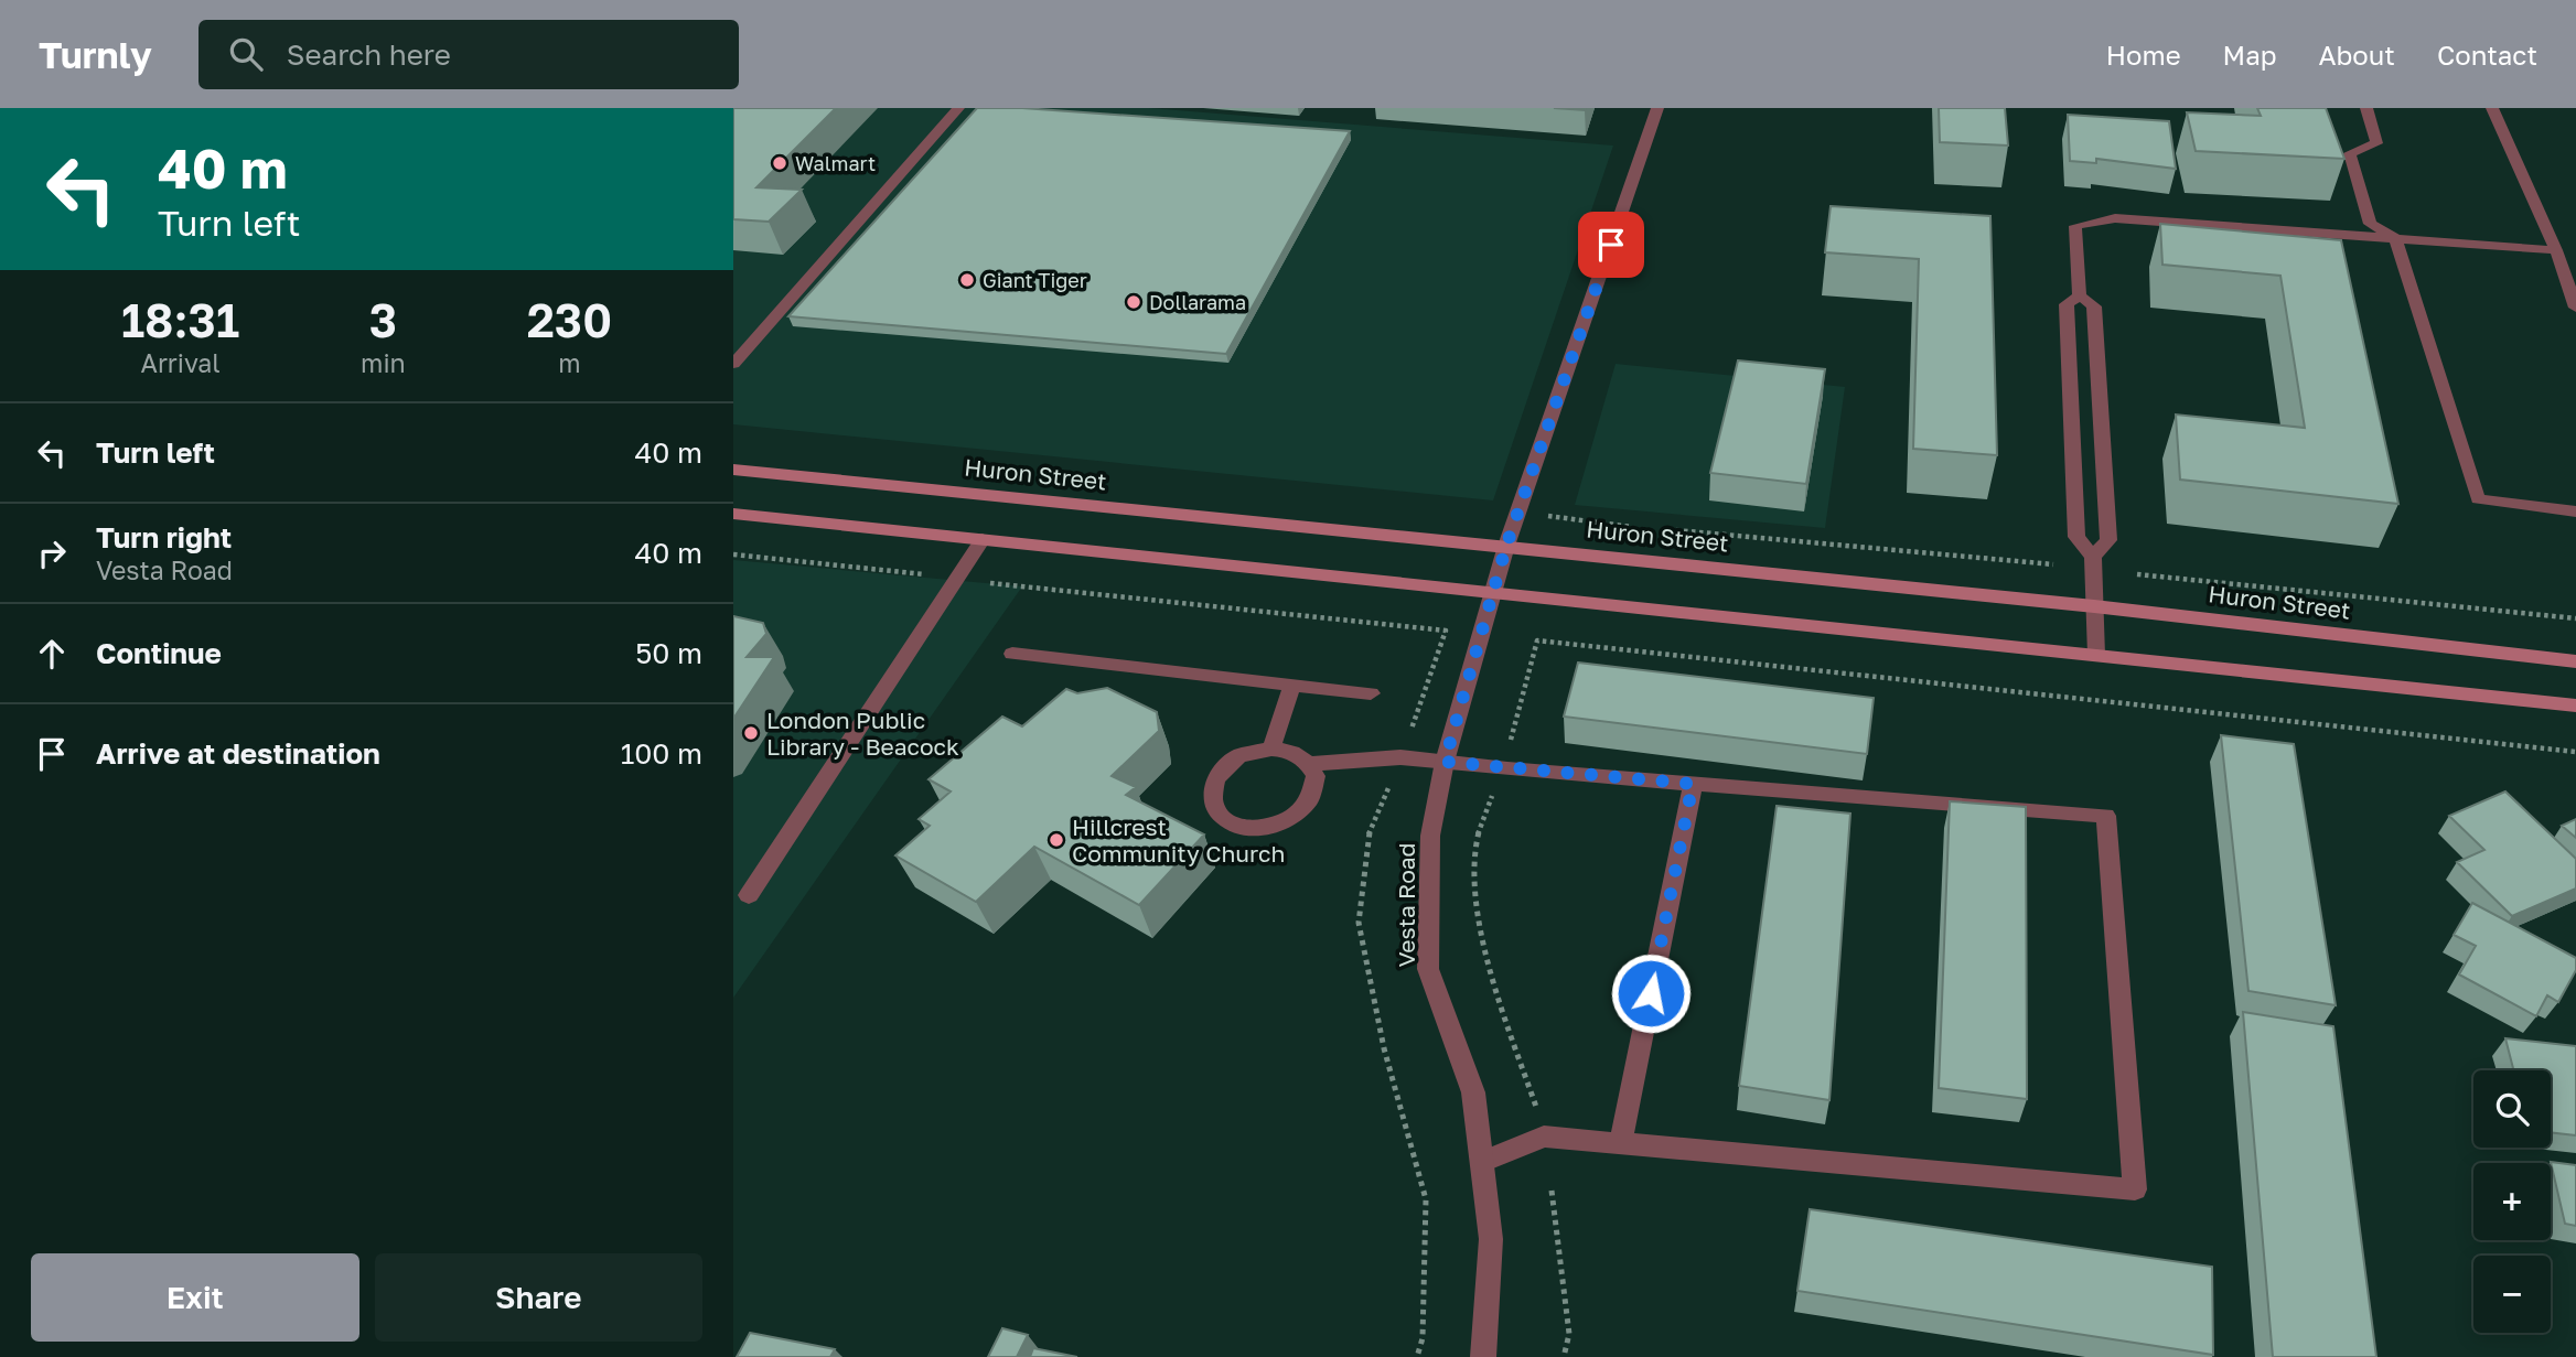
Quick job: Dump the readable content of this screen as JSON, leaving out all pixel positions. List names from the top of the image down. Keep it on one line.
{"streets":{"main road":["Huron Street"],"street":["Vesta Road"]},"crossings":[["Huron Street","Vesta Road"]],"places":["Walmart","Giant Tiger","Dollarama","London Public Library - Beacock","Hillcrest Community Church"],"page":{"header":"Turnly","search":"Search here","nav":["Home","Map","About","Contact"],"turn":["40 m","Turn left"],"eta":["18:31","Arrival","3","min","230","m"],"list":[{"name":"Turn left","value":"40 m"},{"name":"Turn right","note":"Vesta Road","value":"40 m"},{"name":"Continue","value":"50 m"},{"name":"Arrive at destination","value":"100 m"}],"map_buttons":["+","−"],"buttons":["Exit","Share"]}}
